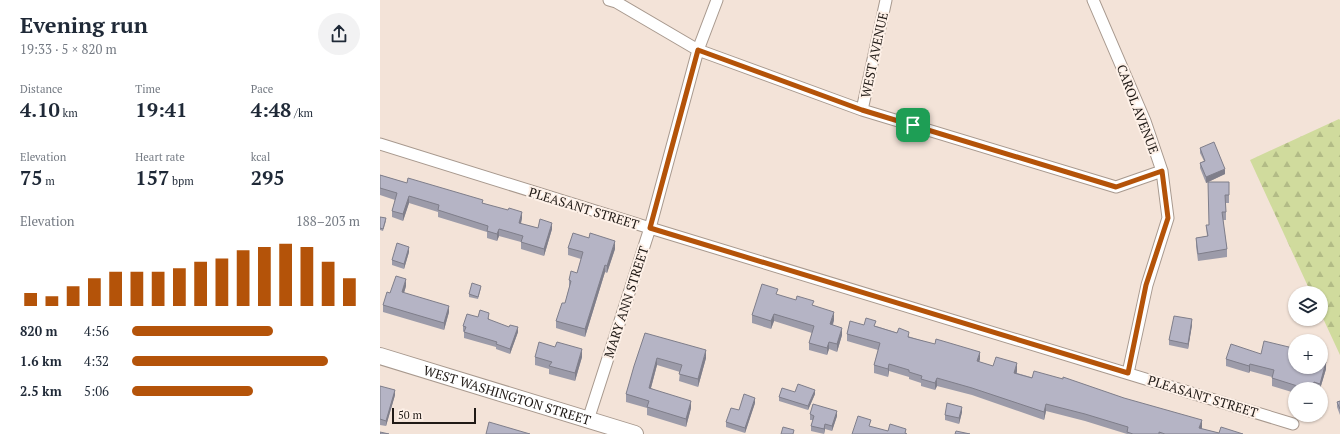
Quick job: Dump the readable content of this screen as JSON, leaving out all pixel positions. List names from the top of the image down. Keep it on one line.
{"streets":{"main road":["WEST WASHINGTON STREET"],"street":["WEST AVENUE","CAROL AVENUE","PLEASANT STREET","MARY ANN STREET"]},"crossings":[["CAROL AVENUE","PLEASANT STREET"],["PLEASANT STREET","MARY ANN STREET"],["MARY ANN STREET","WEST WASHINGTON STREET"]],"scale_bar":"50 m","page":{"heading":["Evening run","19:33 · 5 × 820 m"],"stats":[["Distance","4.10 km"],["Time","19:41"],["Pace","4:48 /km"],["Elevation","75 m"],["Heart rate","157 bpm"],["kcal","295"]],"chart":["Elevation","188–203 m"],"map_buttons":["+","−"],"list":[{"name":"820 m","note":"4:56"},{"name":"1.6 km","note":"4:32"},{"name":"2.5 km","note":"5:06"}],"scale":"50 m"}}
